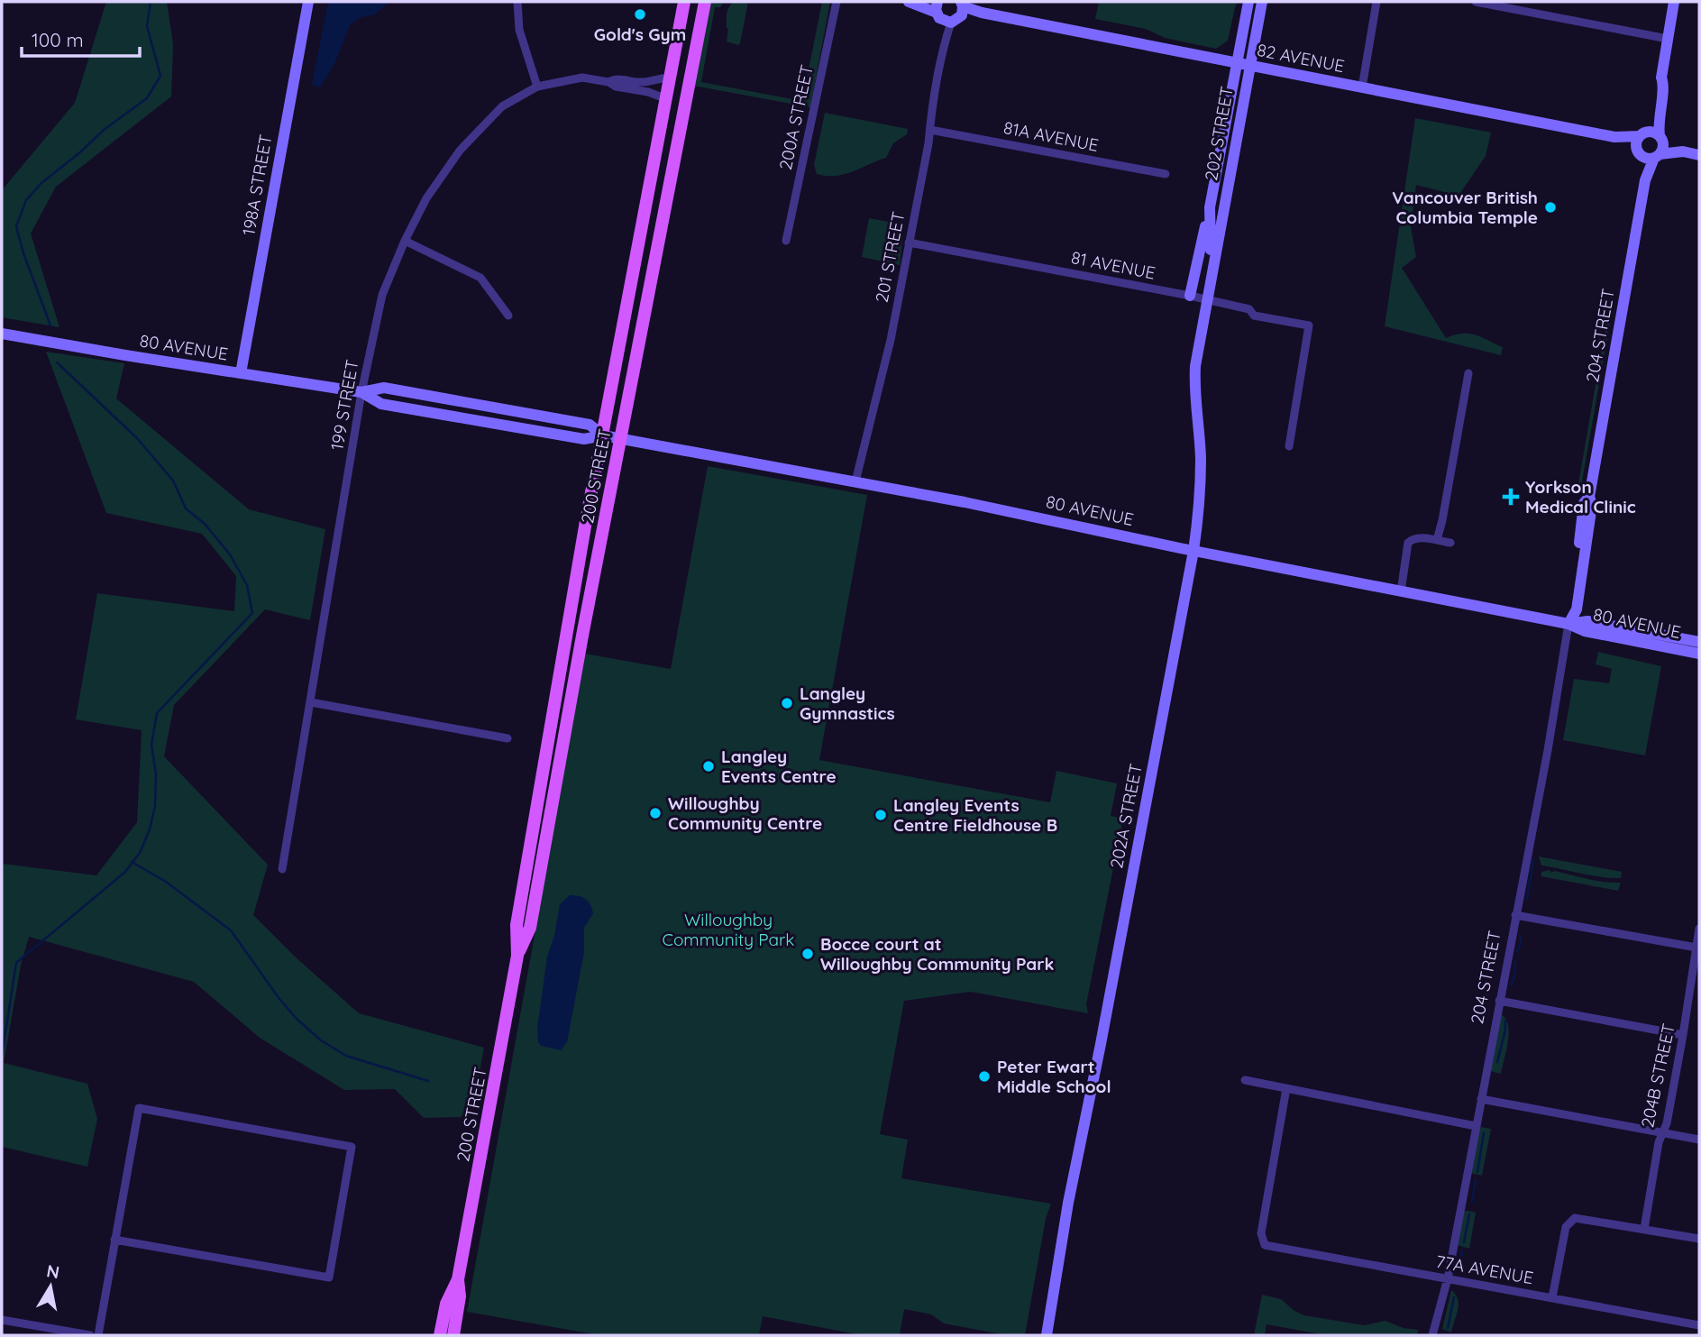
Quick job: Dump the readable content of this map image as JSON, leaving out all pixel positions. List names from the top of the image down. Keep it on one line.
{"streets":{"main road":["82 AVENUE","202 STREET","198A STREET","204 STREET","80 AVENUE","200 STREET","202A STREET"],"street":["200A STREET","81A AVENUE","201 STREET","81 AVENUE","199 STREET","204B STREET","77A AVENUE"]},"crossings":[["82 AVENUE","202 STREET"],["82 AVENUE","204 STREET"],["202 STREET","81 AVENUE"],["202 STREET","202A STREET"],["81A AVENUE","201 STREET"],["198A STREET","80 AVENUE"],["201 STREET","81 AVENUE"],["201 STREET","80 AVENUE"],["81 AVENUE","202A STREET"],["204 STREET","80 AVENUE"],["204 STREET","77A AVENUE"],["80 AVENUE","199 STREET"],["80 AVENUE","200 STREET"],["80 AVENUE","202A STREET"]],"parks":["Willoughby Community Park"],"places":{"other":["Gold's Gym","Vancouver British Columbia Temple","Langley Gymnastics","Langley Events Centre","Willoughby Community Centre","Langley Events Centre Fieldhouse B","Bocce court at Willoughby Community Park","Peter Ewart Middle School"],"health":["Yorkson Medical Clinic"]},"scale_bar":"100 m","north":"top"}
